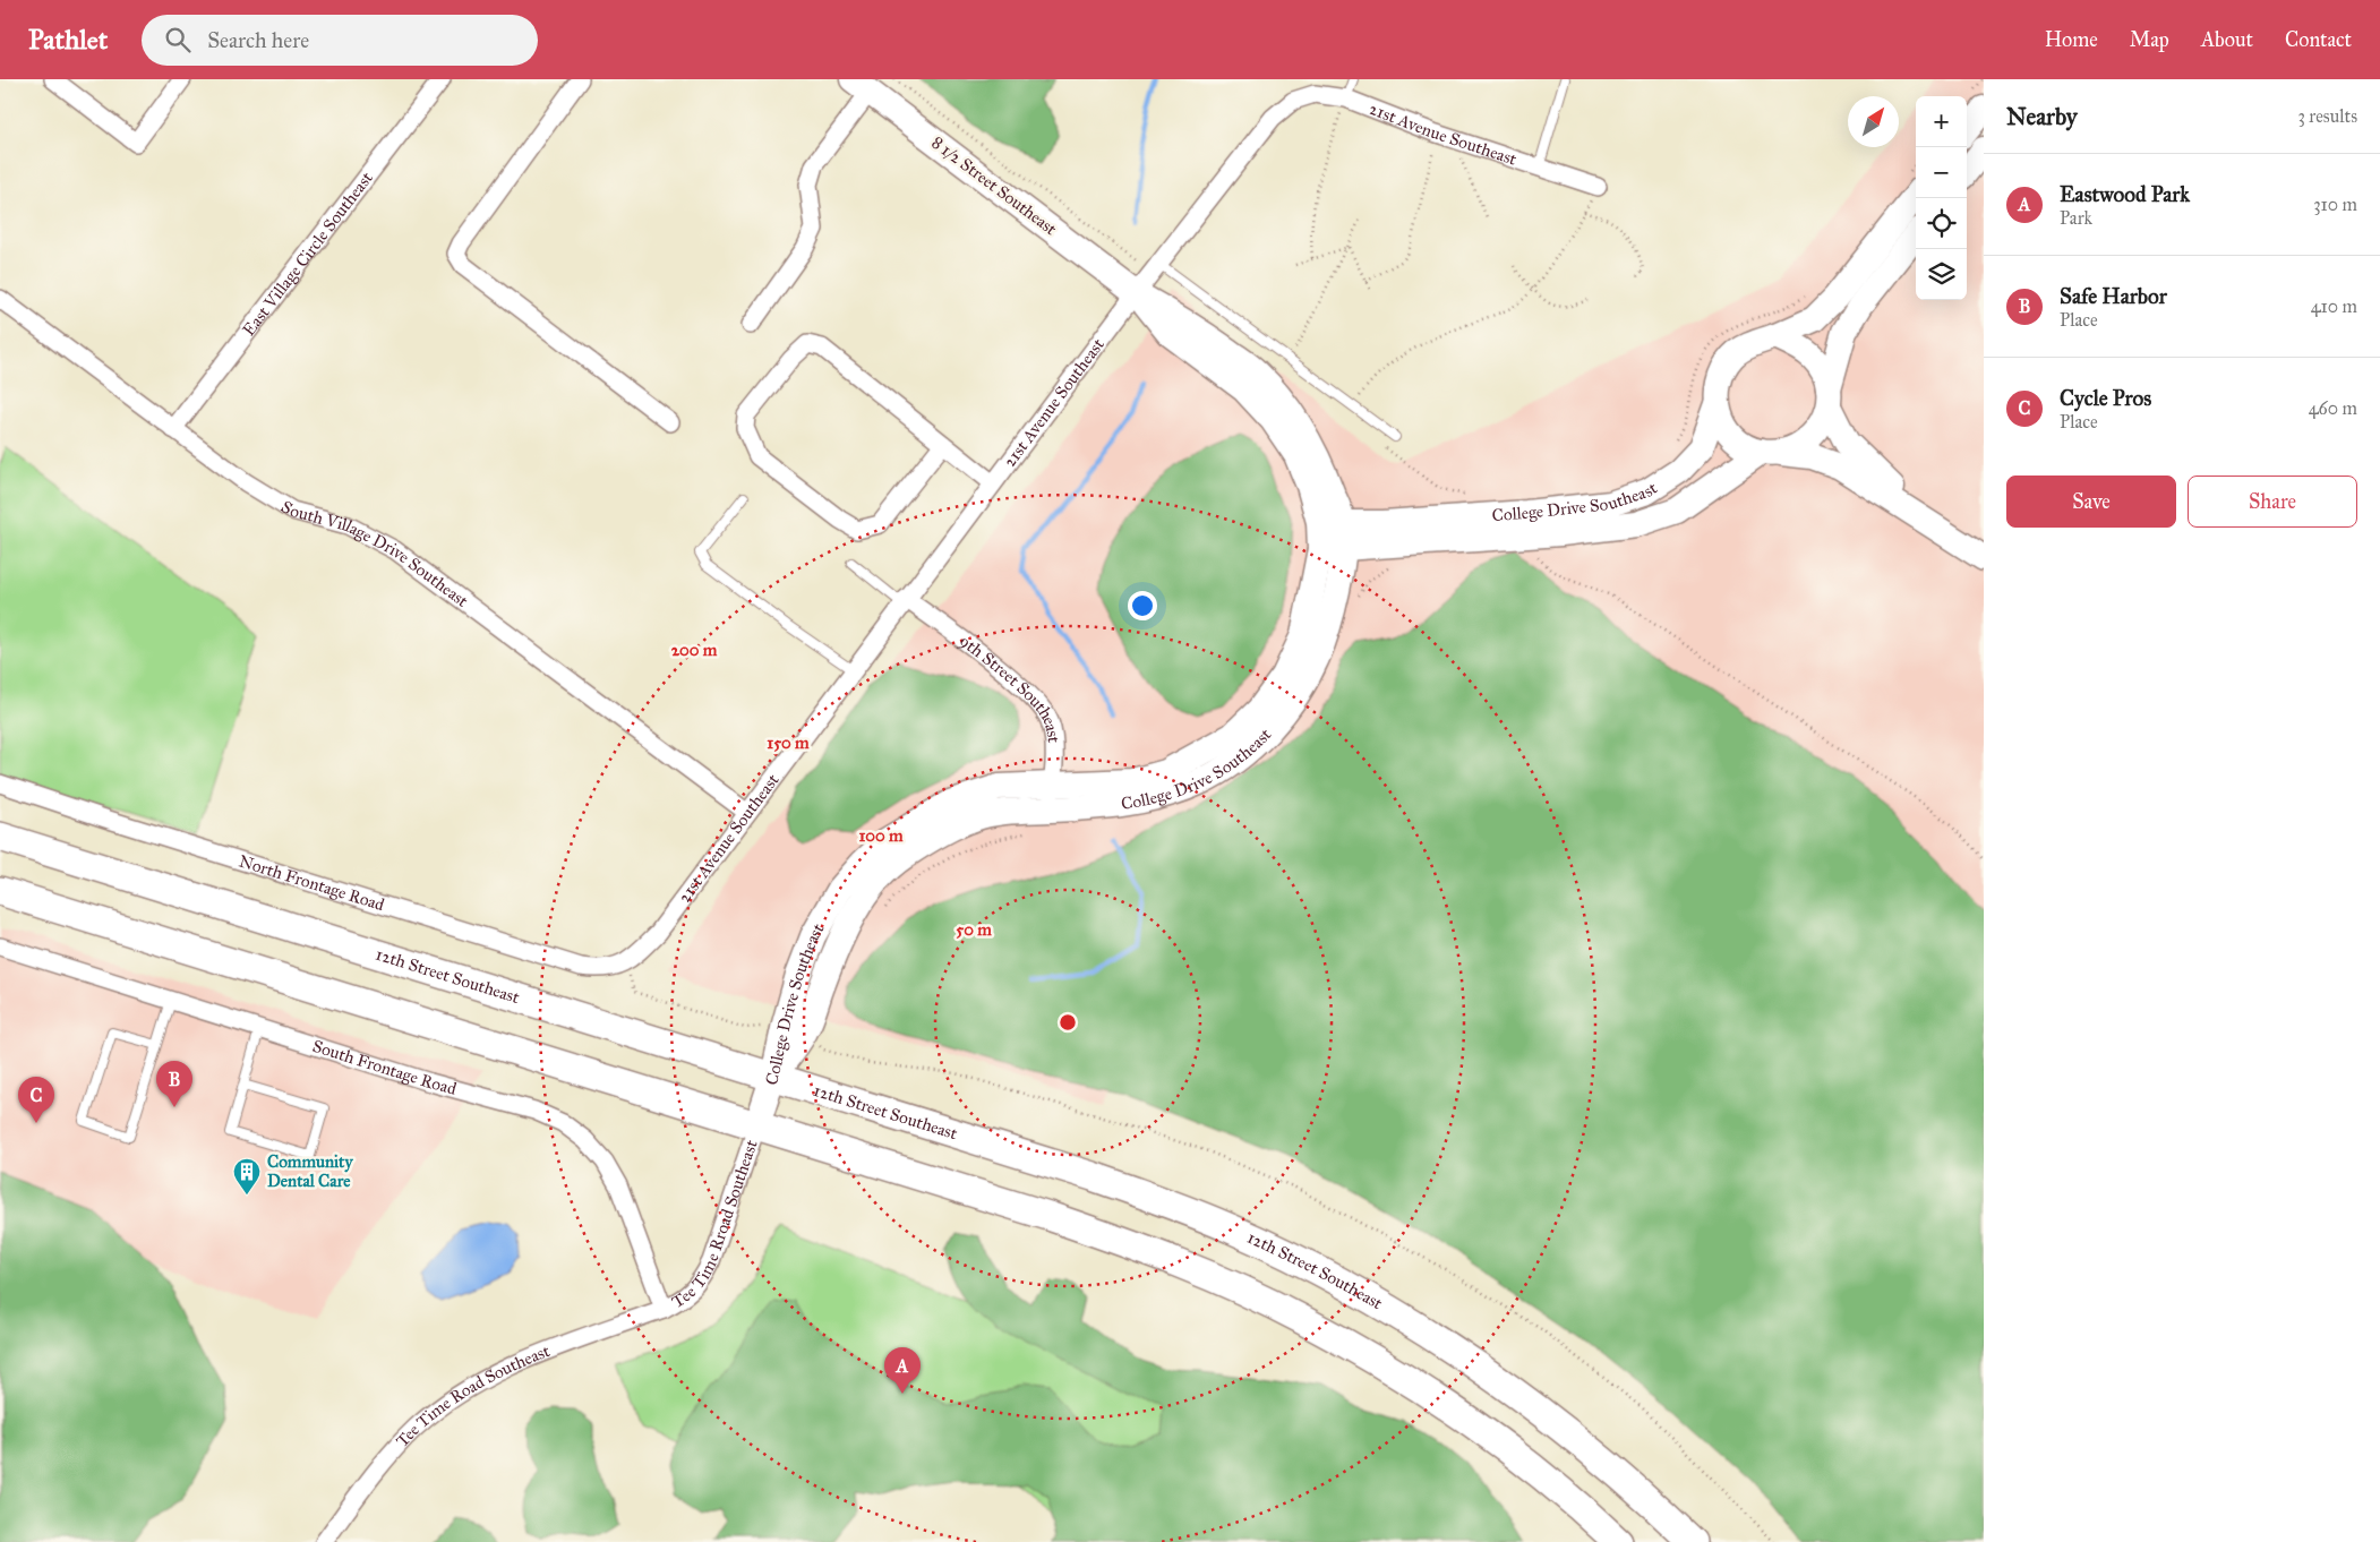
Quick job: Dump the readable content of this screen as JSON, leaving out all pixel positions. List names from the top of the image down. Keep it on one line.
{"streets":{"main road":["12th Street Southeast"],"street":["21st Avenue Southeast","8 1/2 Street Southeast","East Village Circle Southeast","College Drive Southeast","South Village Drive Southeast","9th Street Southeast","North Frontage Road","South Frontage Road","Tee Time Rroad Southeast","Tee Time Road Southeast"]},"crossings":[["21st Avenue Southeast","8 1/2 Street Southeast"],["21st Avenue Southeast","South Village Drive Southeast"],["21st Avenue Southeast","9th Street Southeast"],["21st Avenue Southeast","North Frontage Road"],["8 1/2 Street Southeast","College Drive Southeast"],["East Village Circle Southeast","South Village Drive Southeast"],["College Drive Southeast","9th Street Southeast"],["College Drive Southeast","12th Street Southeast"],["South Frontage Road","Tee Time Rroad Southeast"],["South Frontage Road","Tee Time Road Southeast"],["Tee Time Rroad Southeast","Tee Time Road Southeast"]],"places":{"building":["Community Dental Care"]},"north":"top right","page":{"header":"Pathlet","search":"Search here","nav":["Home","Map","About","Contact"],"heading":["Nearby","3 results"],"map_buttons":["+","−"],"list":[{"mark":"A","name":"Eastwood Park","note":"Park","value":"310 m"},{"mark":"B","name":"Safe Harbor","note":"Place","value":"410 m"},{"mark":"C","name":"Cycle Pros","note":"Place","value":"460 m"}],"buttons":["Save","Share"],"pins":["B","C","A"]},"rings":["200 m","150 m","100 m","50 m"]}
